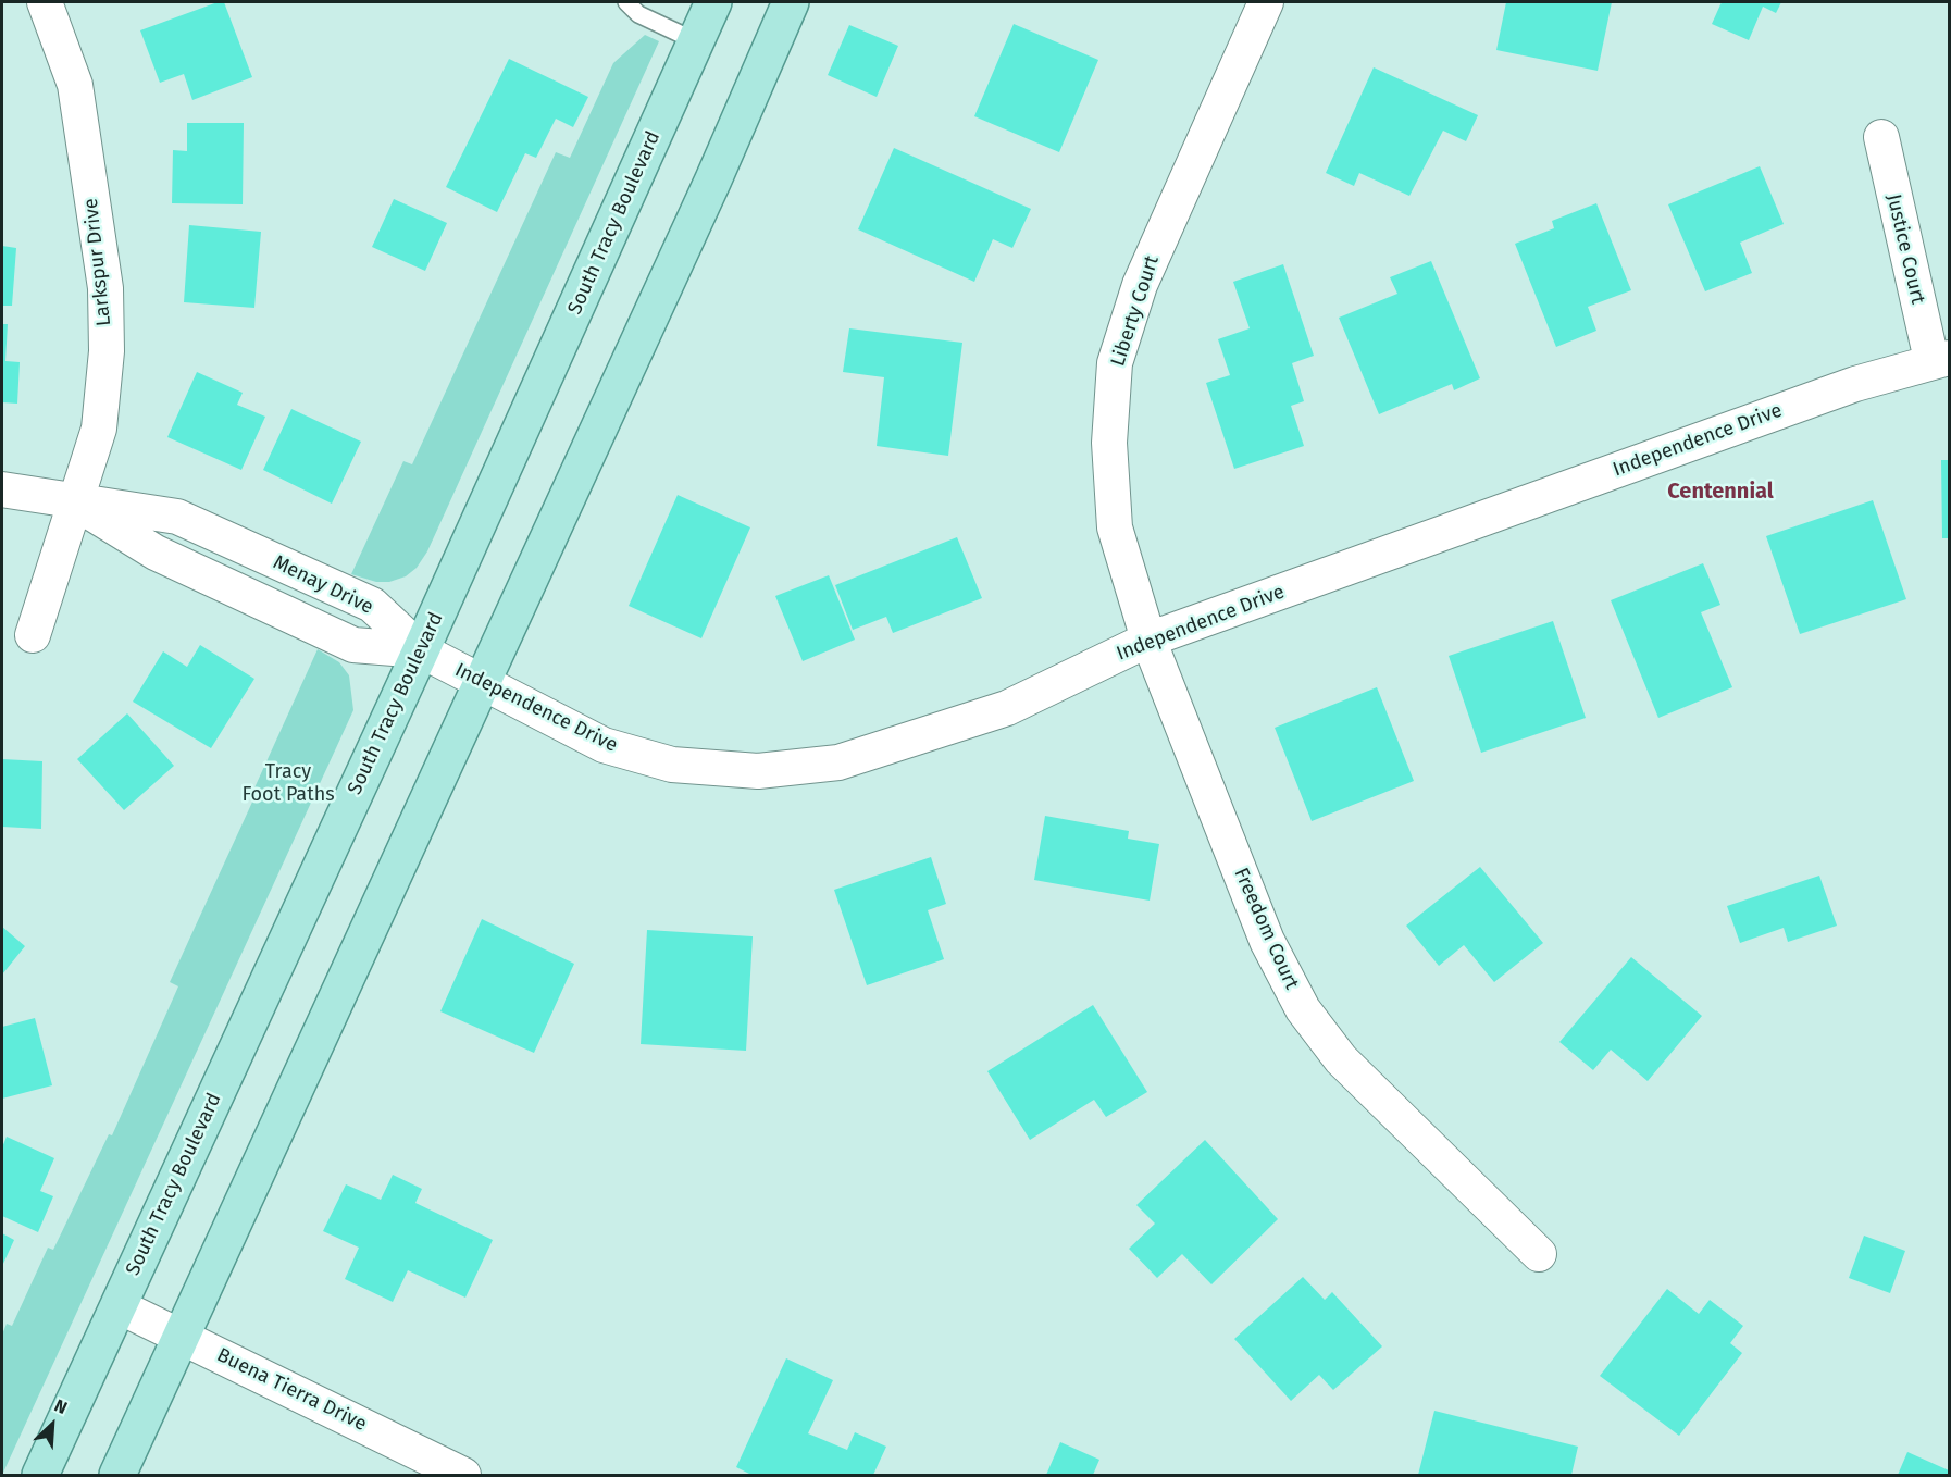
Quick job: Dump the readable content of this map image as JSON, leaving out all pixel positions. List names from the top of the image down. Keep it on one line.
{"streets":{"main road":["South Tracy Boulevard"],"street":["Justice Court","Larkspur Drive","Liberty Court","Independence Drive","Menay Drive","Freedom Court","Buena Tierra Drive"]},"crossings":[["South Tracy Boulevard","Independence Drive"],["South Tracy Boulevard","Menay Drive"],["South Tracy Boulevard","Buena Tierra Drive"],["Justice Court","Independence Drive"],["Larkspur Drive","Menay Drive"],["Liberty Court","Independence Drive"],["Liberty Court","Freedom Court"],["Independence Drive","Menay Drive"],["Independence Drive","Freedom Court"]],"districts":["Centennial"],"parks":["Tracy Foot Paths"],"north":"top right"}
